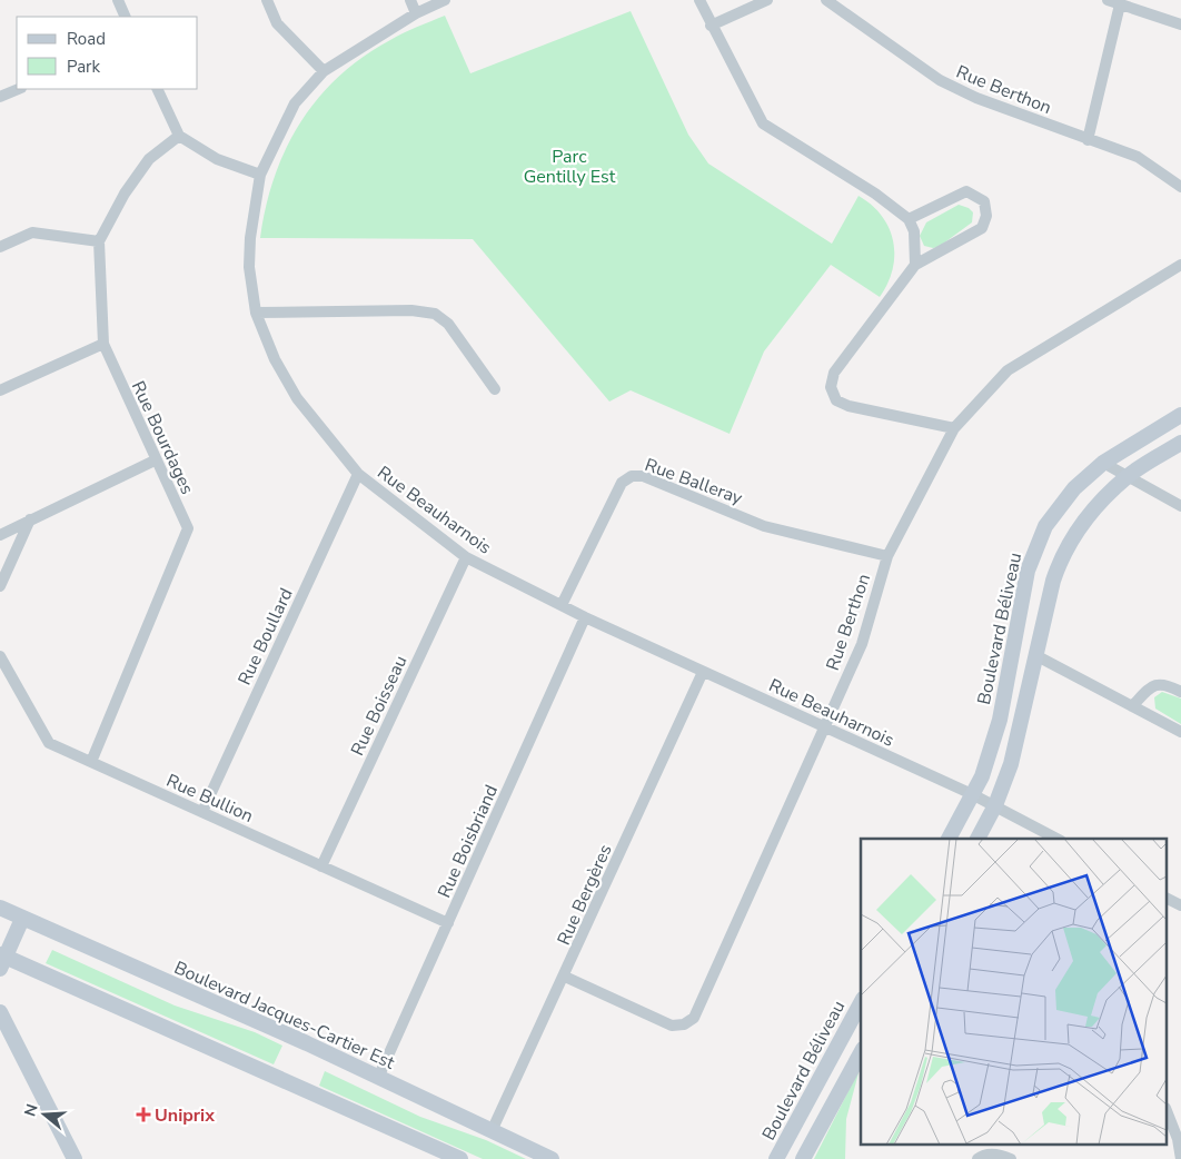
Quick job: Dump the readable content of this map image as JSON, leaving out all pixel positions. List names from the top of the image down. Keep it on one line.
{"streets":{"street":["Rue Berthon","Rue Bourdages","Rue Balleray","Rue Beauharnois","Boulevard Béliveau","Rue Boullard","Rue Boisseau","Rue Bullion","Rue Boisbriand","Rue Bergères","Boulevard Jacques-Cartier Est"]},"crossings":[["Rue Berthon","Rue Balleray"],["Rue Berthon","Rue Beauharnois"],["Rue Berthon","Rue Bergères"],["Rue Bourdages","Rue Bullion"],["Rue Balleray","Rue Beauharnois"],["Rue Beauharnois","Boulevard Béliveau"],["Rue Beauharnois","Rue Boullard"],["Rue Beauharnois","Rue Boisseau"],["Rue Beauharnois","Rue Boisbriand"],["Rue Beauharnois","Rue Bergères"],["Rue Boullard","Rue Bullion"],["Rue Boisseau","Rue Bullion"],["Rue Bullion","Rue Boisbriand"],["Rue Boisbriand","Boulevard Jacques-Cartier Est"],["Rue Bergères","Boulevard Jacques-Cartier Est"]],"parks":["Parc Gentilly Est"],"places":{"health":["Uniprix"]},"legend":["Road","Park"],"north":"left"}
